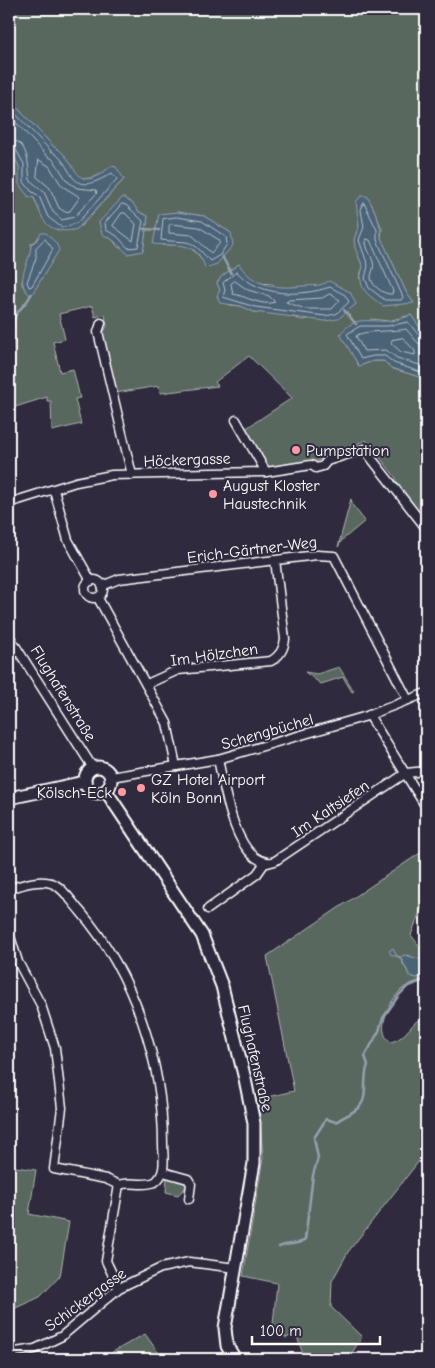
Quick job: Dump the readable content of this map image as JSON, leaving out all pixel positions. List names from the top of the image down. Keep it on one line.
{"streets":{"main road":["Flughafenstraße"],"street":["Höckergasse","Erich-Gärtner-Weg","Im Hölzchen","Schengbüchel","Im Kaltsiefen","Schickergasse"]},"crossings":[["Erich-Gärtner-Weg","Im Hölzchen"],["Erich-Gärtner-Weg","Schengbüchel"],["Flughafenstraße","Schengbüchel"],["Flughafenstraße","Schickergasse"]],"places":["Pumpstation","August Kloster Haustechnik","GZ Hotel Airport Köln Bonn","Kölsch-Eck"],"scale_bar":"100 m"}
